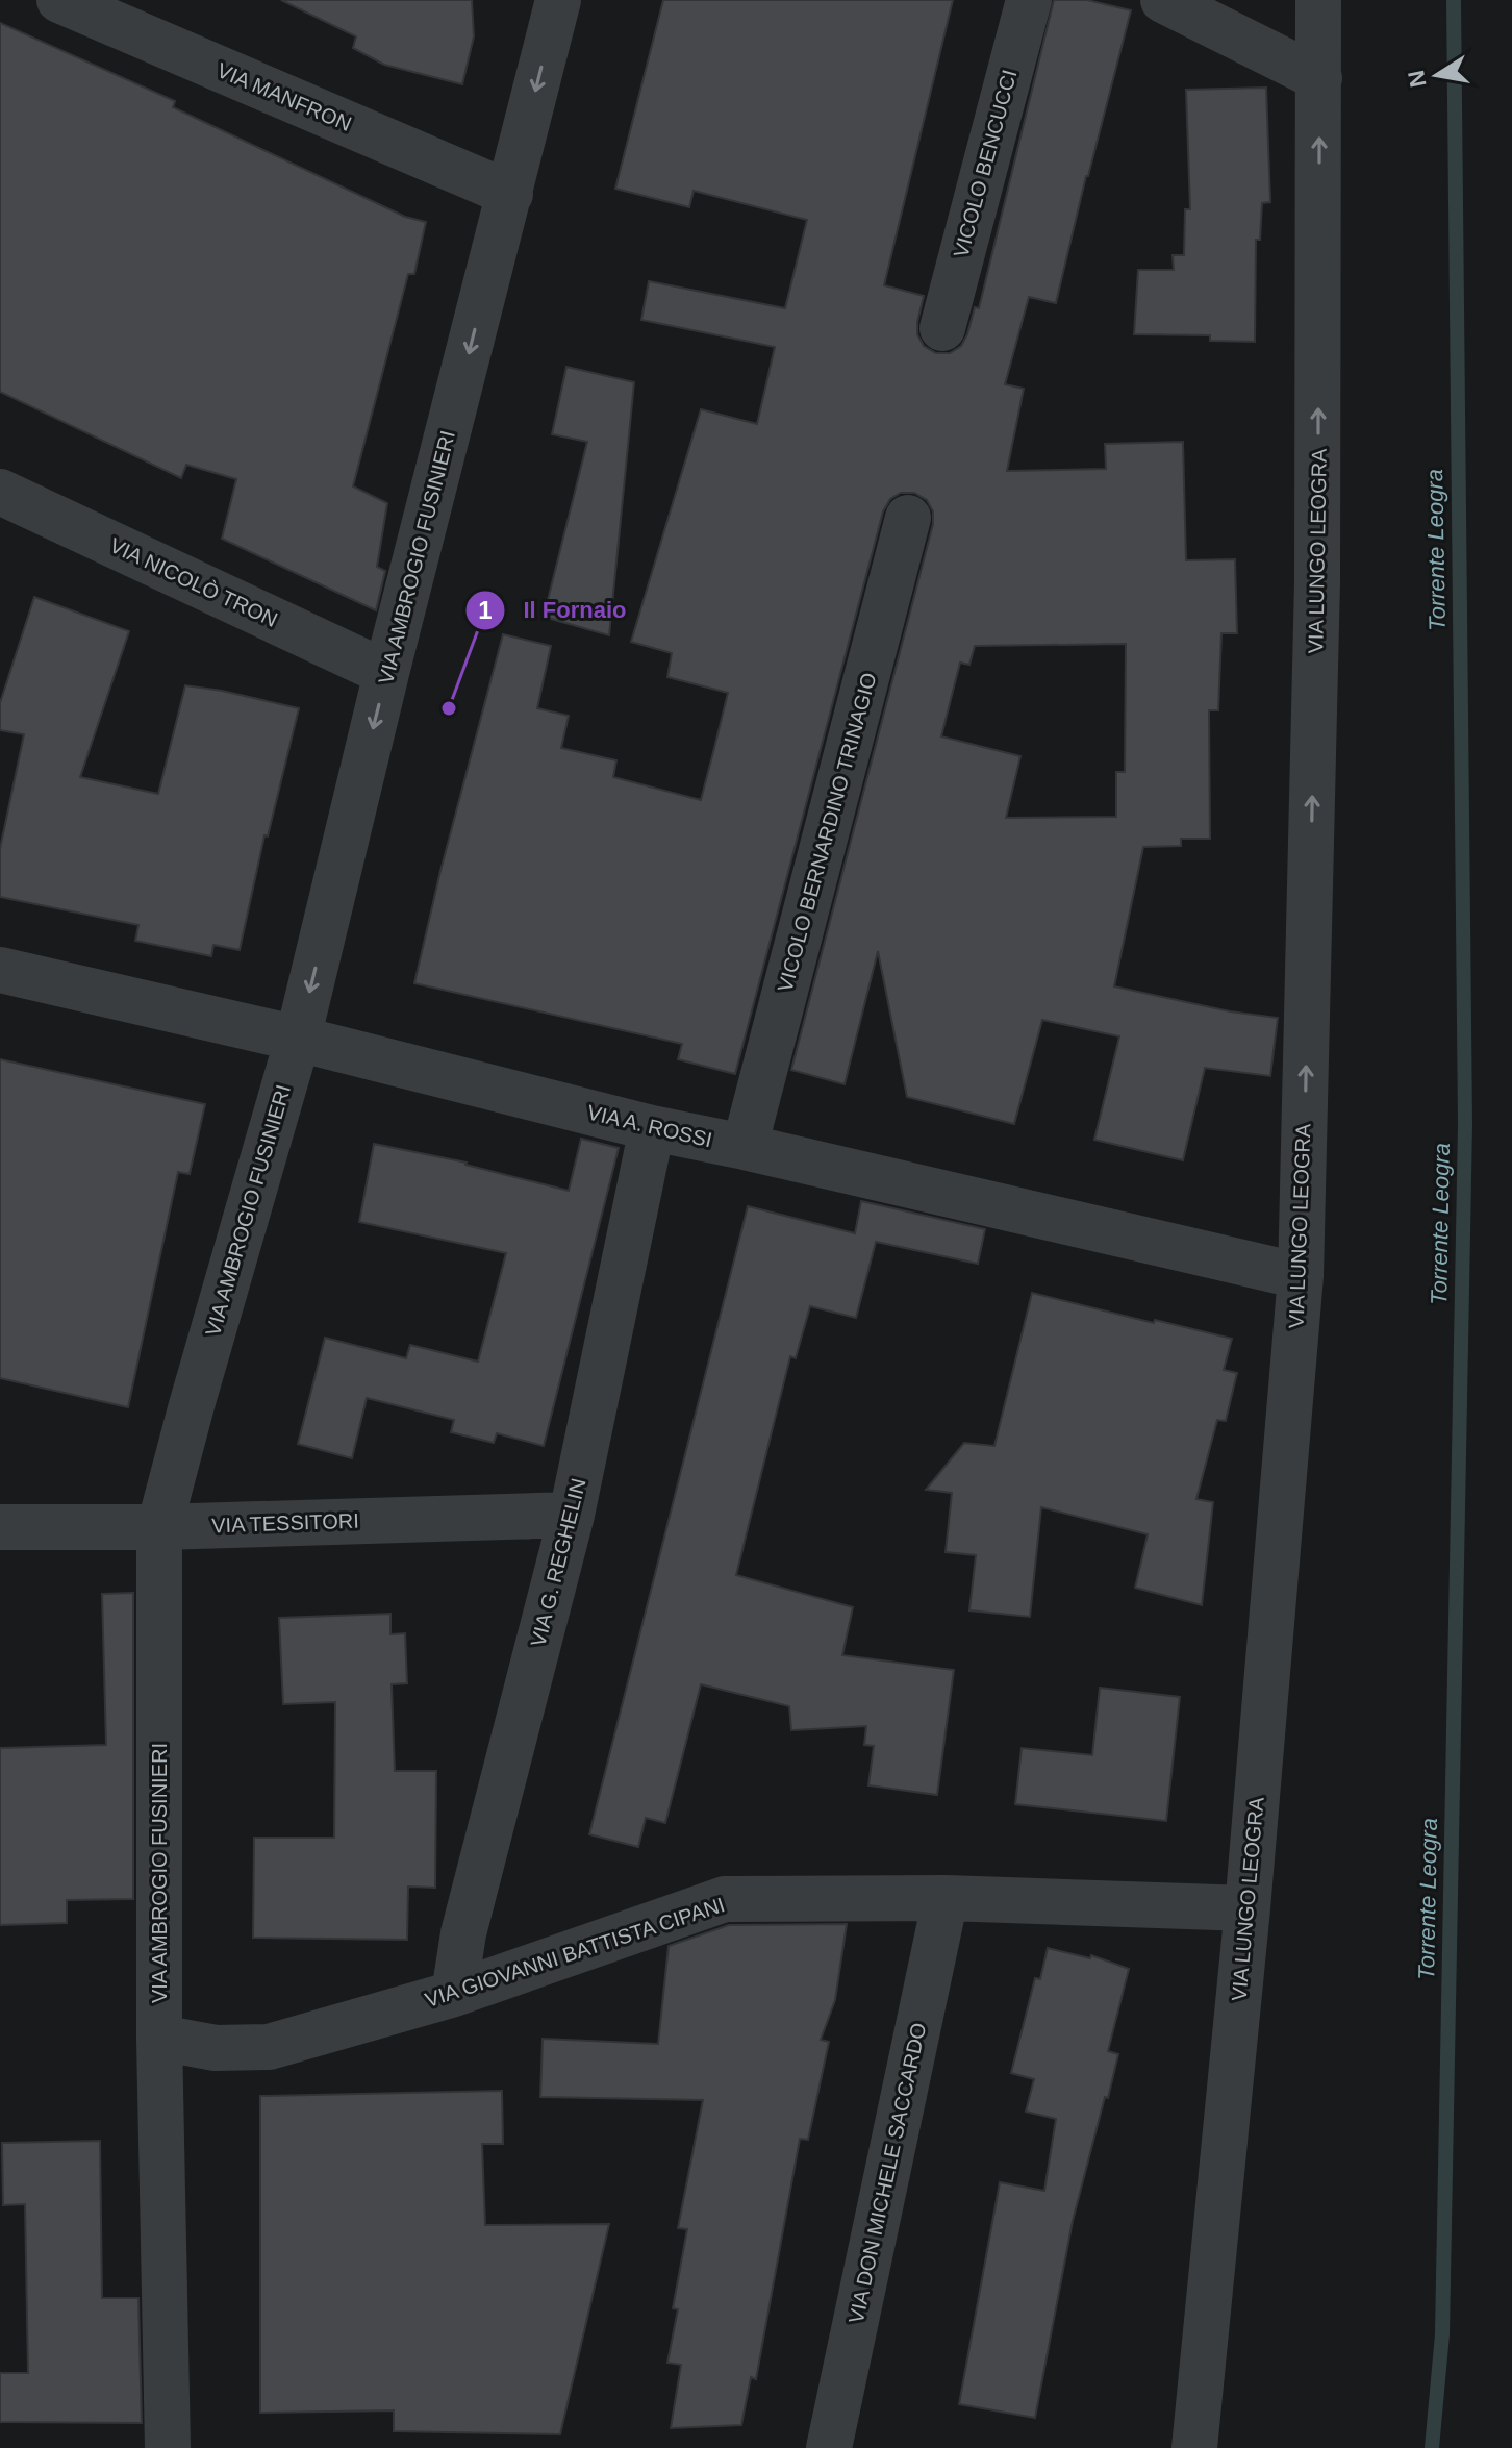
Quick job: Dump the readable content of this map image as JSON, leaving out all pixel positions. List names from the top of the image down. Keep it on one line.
{"streets":{"street":["VIA MANFRON","VICOLO BENCUCCI","VIA LUNGO LEOGRA","VIA AMBROGIO FUSINIERI","VIA NICOLÒ TRON","VICOLO BERNARDINO TRINAGIO","VIA A. ROSSI","VIA TESSITORI","VIA G. REGHELIN","VIA GIOVANNI BATTISTA CIPANI","VIA DON MICHELE SACCARDO"]},"crossings":[["VIA MANFRON","VIA AMBROGIO FUSINIERI"],["VIA LUNGO LEOGRA","VIA A. ROSSI"],["VIA LUNGO LEOGRA","VIA GIOVANNI BATTISTA CIPANI"],["VIA AMBROGIO FUSINIERI","VIA NICOLÒ TRON"],["VIA AMBROGIO FUSINIERI","VIA A. ROSSI"],["VIA AMBROGIO FUSINIERI","VIA TESSITORI"],["VIA AMBROGIO FUSINIERI","VIA GIOVANNI BATTISTA CIPANI"],["VICOLO BERNARDINO TRINAGIO","VIA A. ROSSI"],["VIA A. ROSSI","VIA G. REGHELIN"],["VIA TESSITORI","VIA G. REGHELIN"],["VIA G. REGHELIN","VIA GIOVANNI BATTISTA CIPANI"],["VIA GIOVANNI BATTISTA CIPANI","VIA DON MICHELE SACCARDO"]],"one_way":["VIA LUNGO LEOGRA","VIA AMBROGIO FUSINIERI"],"water":["Torrente Leogra"],"places":["Il Fornaio"],"north":"left"}
